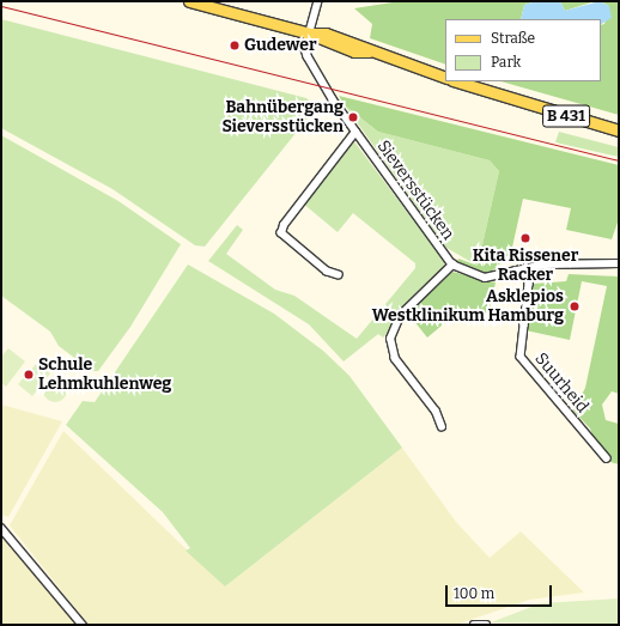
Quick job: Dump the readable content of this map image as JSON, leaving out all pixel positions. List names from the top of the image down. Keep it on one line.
{"streets":{"main road":["B 431"],"street":["Sieversstücken","Suurheid"]},"crossings":[["Sieversstücken","Suurheid"]],"places":["Gudewer","Bahnübergang Sieversstücken","Kita Rissener Racker","Asklepios Westklinikum Hamburg","Schule Lehmkuhlenweg"],"legend":["Straße","Park"],"scale_bar":"100 m"}
